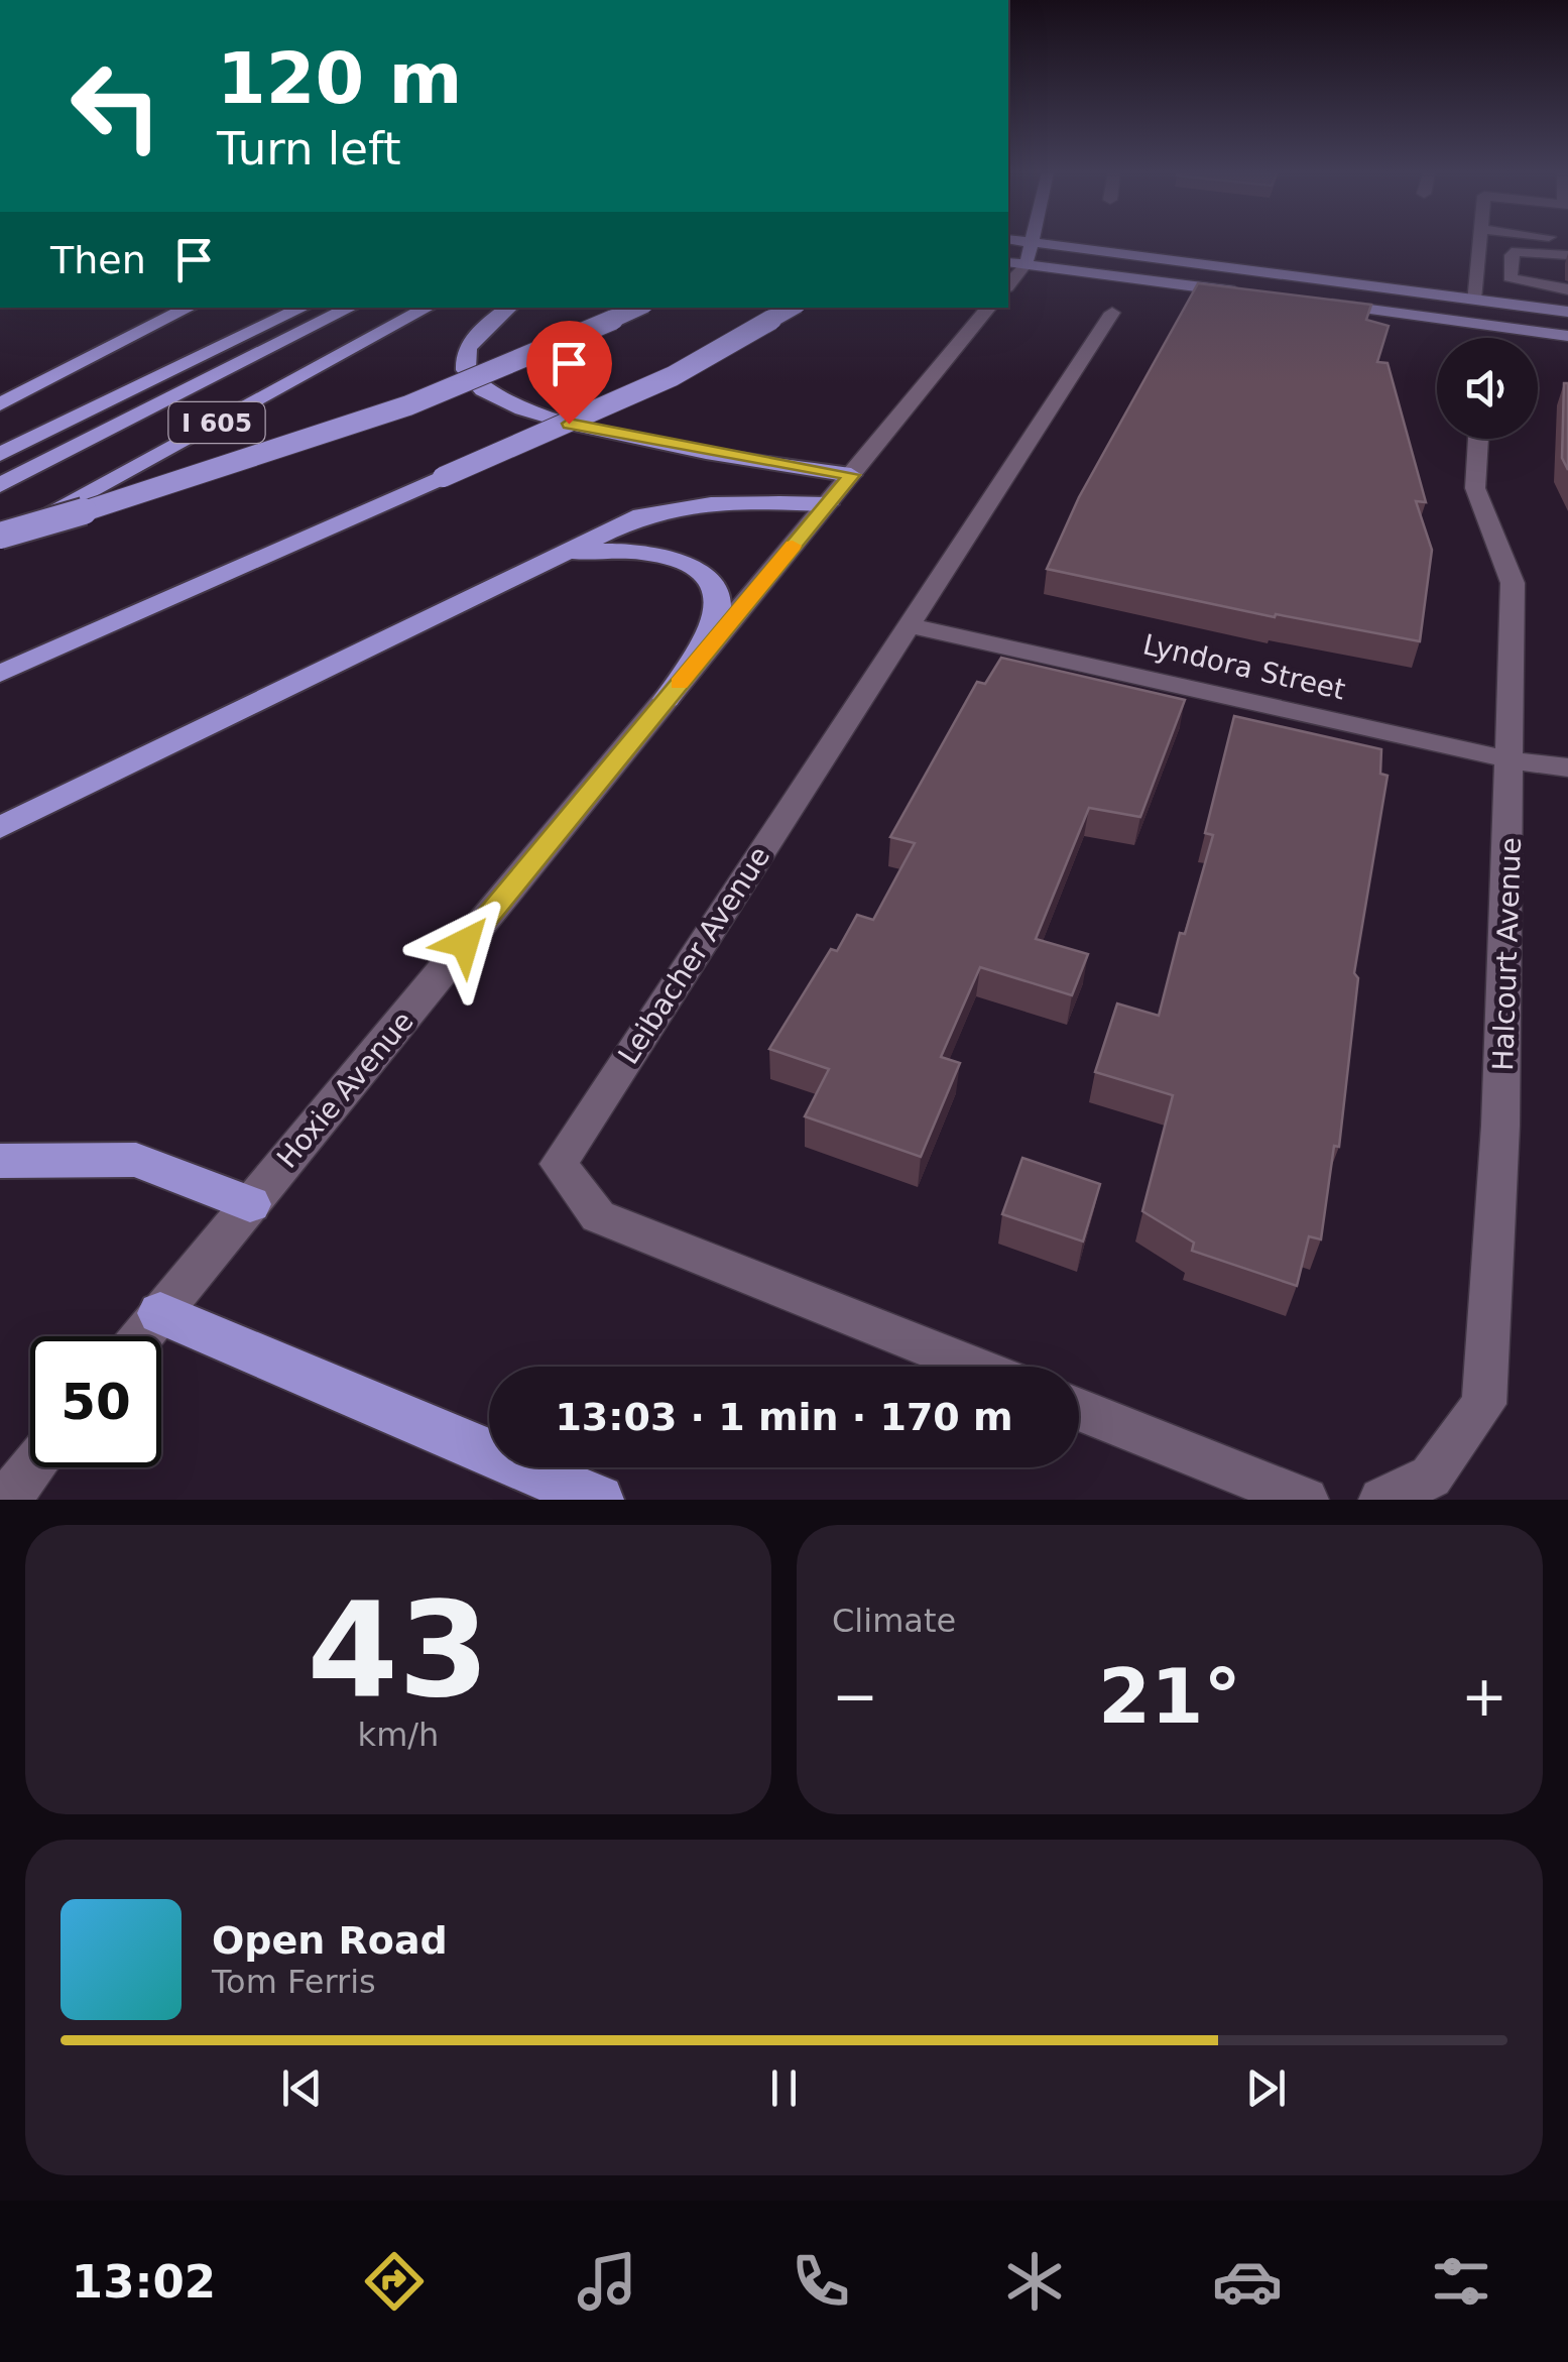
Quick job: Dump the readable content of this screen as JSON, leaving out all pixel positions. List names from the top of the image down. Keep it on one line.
{"streets":{"highway":["I 605"],"street":["Lyndora Street","Halcourt Avenue","Leibacher Avenue","Hoxie Avenue"]},"crossings":[["Lyndora Street","Halcourt Avenue"],["Lyndora Street","Leibacher Avenue"]],"page":{"turn":["120 m","Turn left"],"then":"Then","limit":"50","trip":"13:03 · 1 min · 170 m","tile":[["43","km/h"],"Climate"],"heat":["−","21°","+"],"song":["Open Road","Tom Ferris"],"tabs":"13:02"}}
